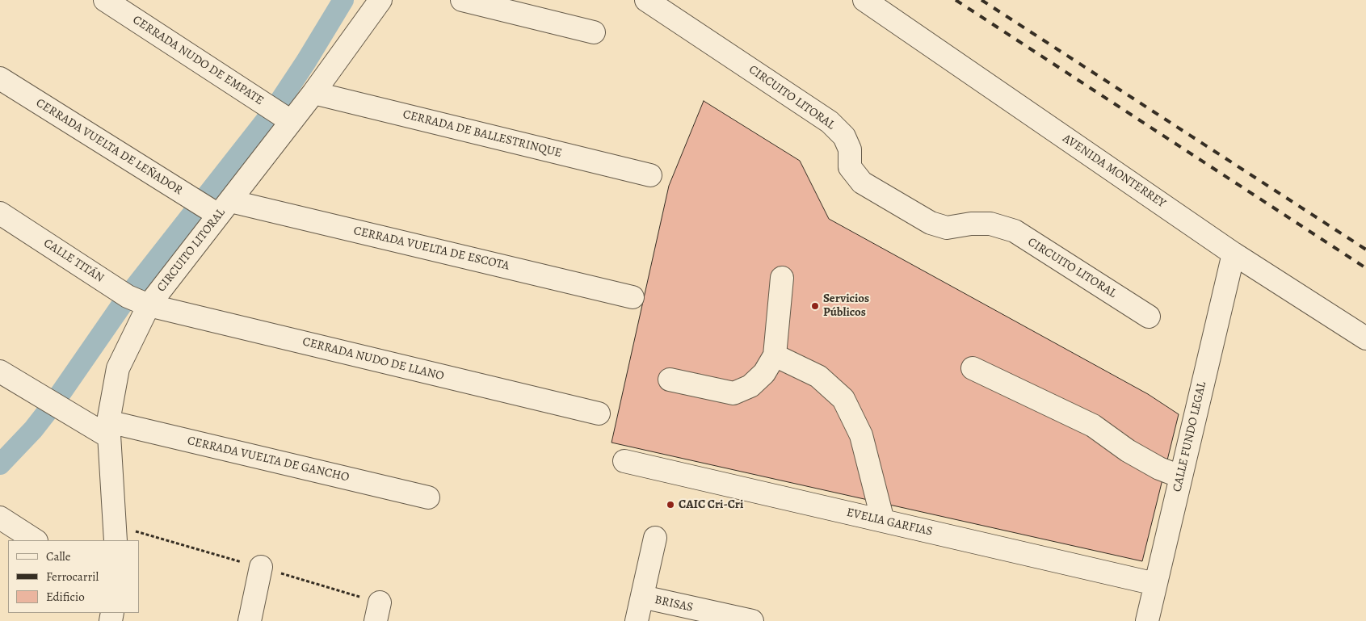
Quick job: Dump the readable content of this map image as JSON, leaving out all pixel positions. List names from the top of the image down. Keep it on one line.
{"streets":{"street":["CERRADA NUDO DE EMPATE","CIRCUITO LITORAL","CERRADA DE BALLESTRINQUE","CERRADA VUELTA DE LEÑADOR","AVENIDA MONTERREY","CERRADA VUELTA DE ESCOTA","CALLE TITÁN","CERRADA NUDO DE LLANO","CALLE FUNDO LEGAL","CERRADA VUELTA DE GANCHO","EVELIA GARFIAS","BRISAS"]},"crossings":[["CERRADA NUDO DE EMPATE","CIRCUITO LITORAL"],["CIRCUITO LITORAL","CERRADA DE BALLESTRINQUE"],["CIRCUITO LITORAL","CERRADA VUELTA DE LEÑADOR"],["CIRCUITO LITORAL","CERRADA VUELTA DE ESCOTA"],["CIRCUITO LITORAL","CALLE TITÁN"],["CIRCUITO LITORAL","CERRADA NUDO DE LLANO"],["CIRCUITO LITORAL","CERRADA VUELTA DE GANCHO"],["CERRADA VUELTA DE LEÑADOR","CERRADA VUELTA DE ESCOTA"],["AVENIDA MONTERREY","CALLE FUNDO LEGAL"],["CALLE TITÁN","CERRADA NUDO DE LLANO"],["CALLE FUNDO LEGAL","EVELIA GARFIAS"]],"places":["Servicios Públicos","CAIC Cri-Cri"],"legend":["Calle","Ferrocarril","Edificio"]}
